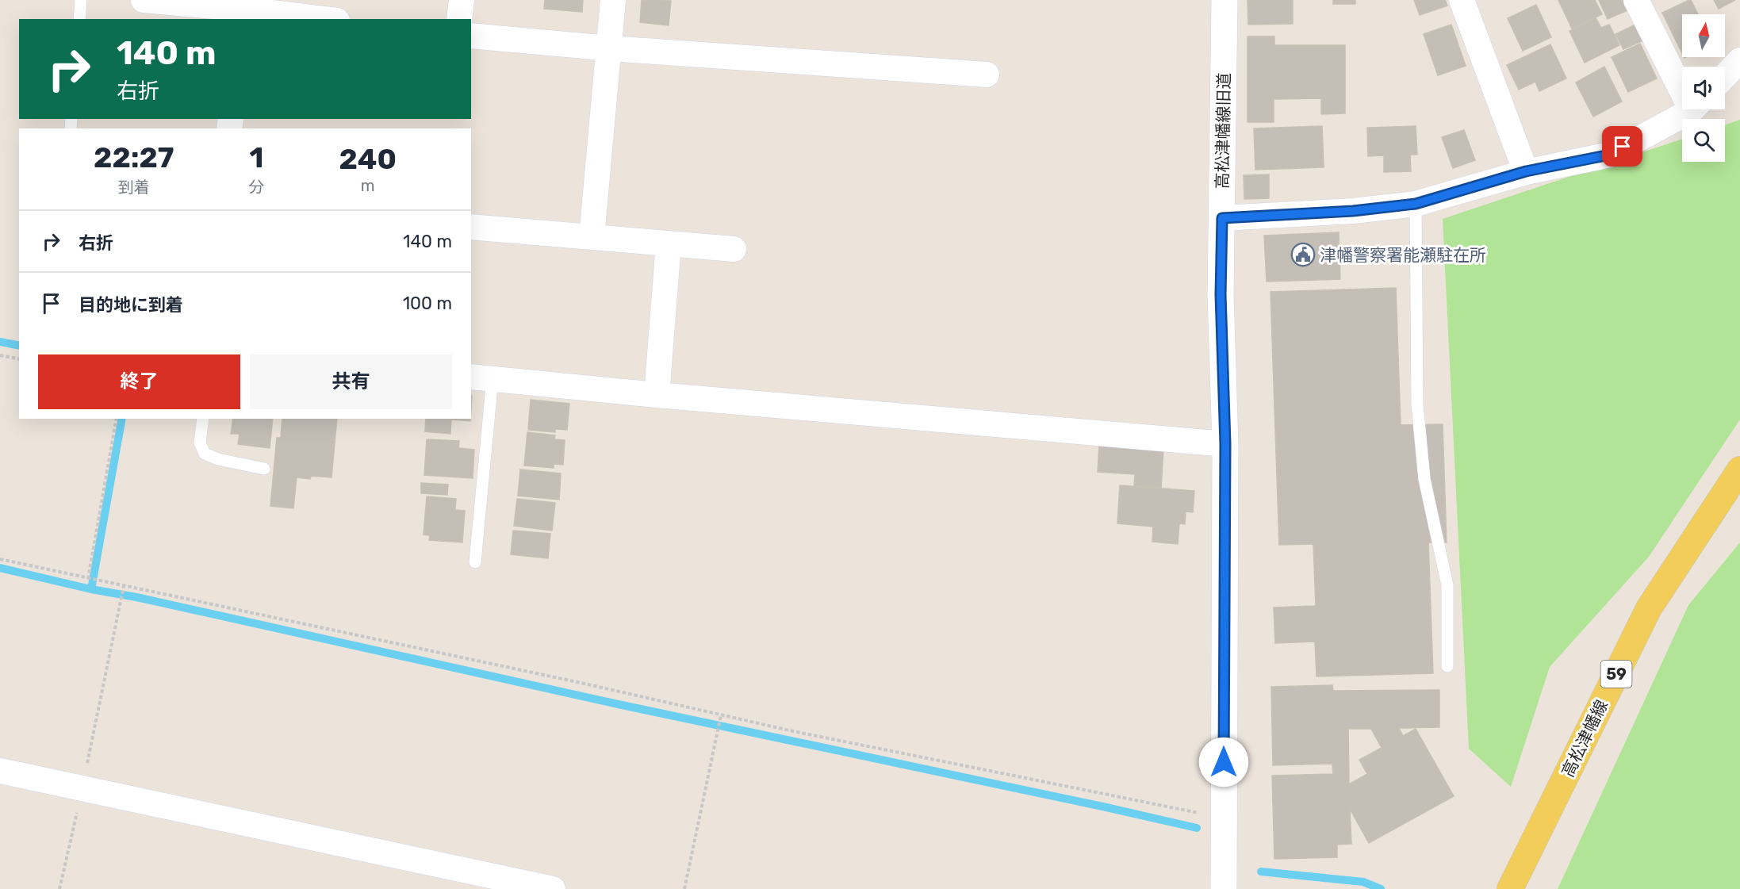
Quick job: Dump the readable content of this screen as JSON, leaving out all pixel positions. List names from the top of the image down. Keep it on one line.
{"streets":{"main road":["59","高松津幡線"],"street":["高松津幡線旧道"]},"places":{"public building":["津幡警察署能瀬駐在所"]},"north":"top","page":{"turn":["140 m","右折"],"eta":["22:27","到着","1","分","240","m"],"list":[{"name":"右折","value":"140 m"},{"name":"目的地に到着","value":"100 m"}],"buttons":["終了","共有"]}}
